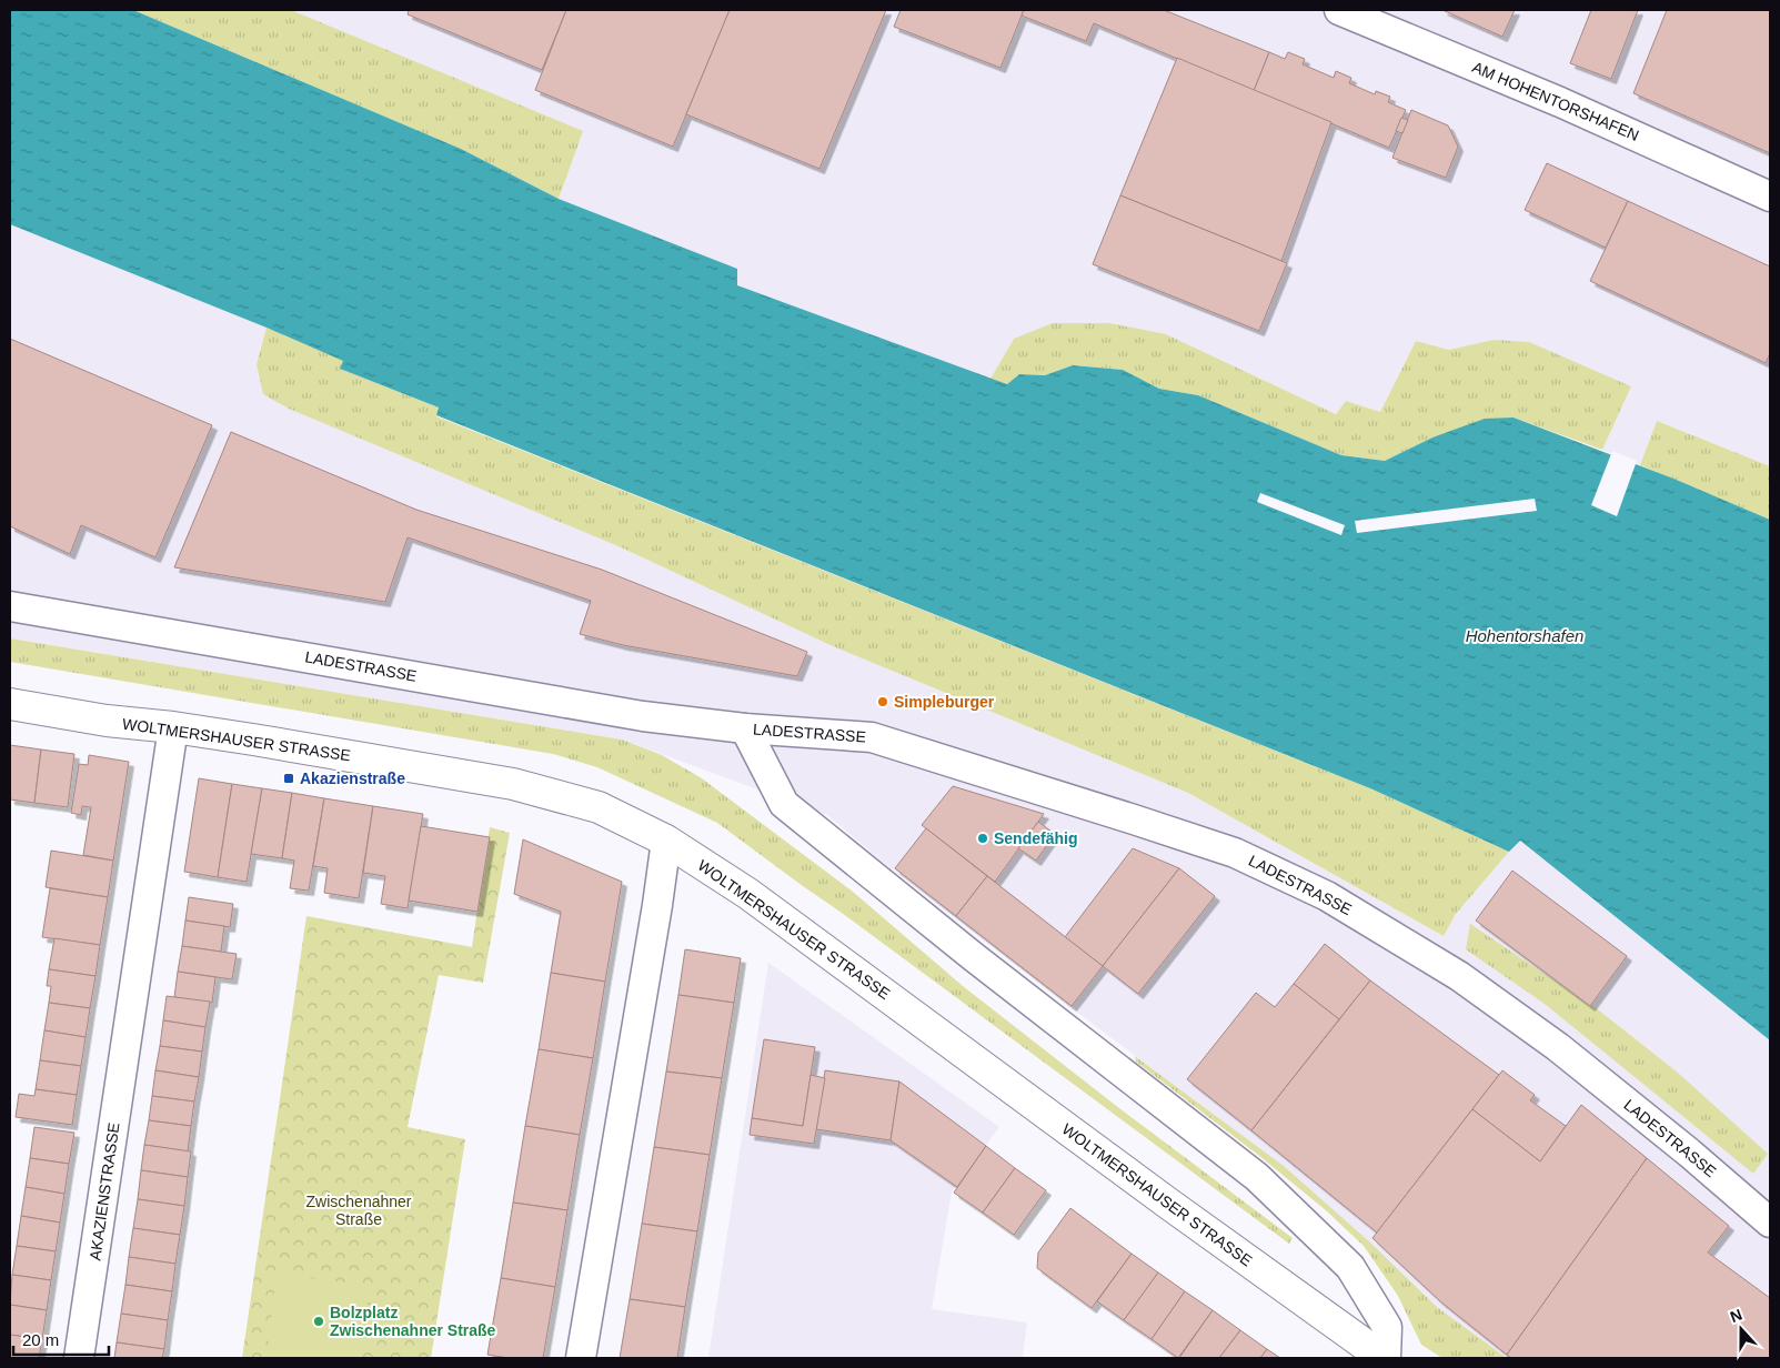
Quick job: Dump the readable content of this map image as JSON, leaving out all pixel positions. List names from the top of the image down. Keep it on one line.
{"streets":{"street":["AM HOHENTORSHAFEN","LADESTRASSE","WOLTMERSHAUSER STRASSE","AKAZIENSTRASSE"]},"crossings":[["LADESTRASSE","WOLTMERSHAUSER STRASSE"],["WOLTMERSHAUSER STRASSE","AKAZIENSTRASSE"]],"water":["Hohentorshafen"],"parks":["Zwischenahner Straße"],"places":{"other":["Simpleburger","Sendefähig","Bolzplatz Zwischenahner Straße"],"transit":["Akazienstraße"]},"scale_bar":"20 m","north":"top"}
